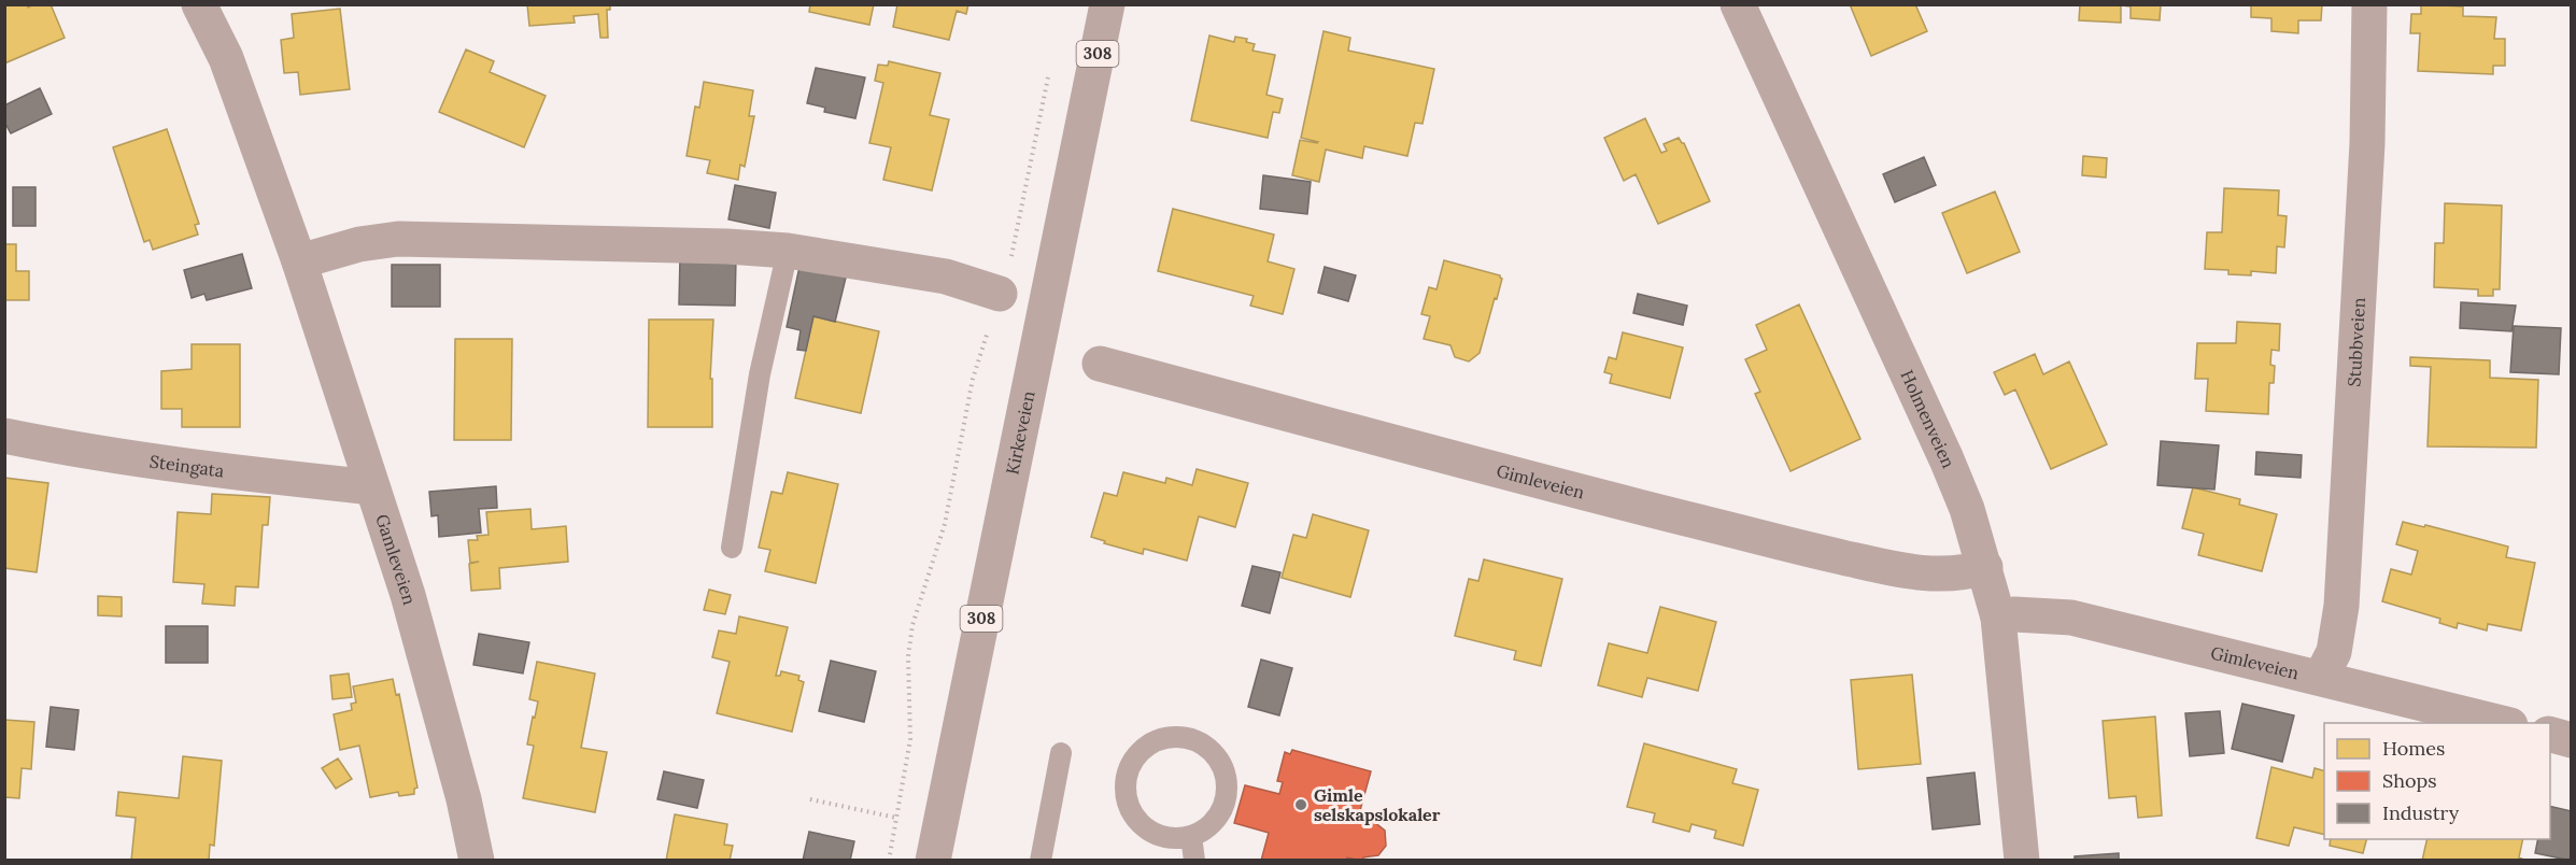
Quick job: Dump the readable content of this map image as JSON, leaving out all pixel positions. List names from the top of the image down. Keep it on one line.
{"streets":{"main road":["308","Kirkeveien"],"street":["Stubbveien","Holmenveien","Steingata","Gimleveien","Gamleveien"]},"crossings":[["Stubbveien","Gimleveien"],["Holmenveien","Gimleveien"],["Steingata","Gamleveien"]],"places":["Gimle selskapslokaler"],"legend":["Homes","Shops","Industry"]}
